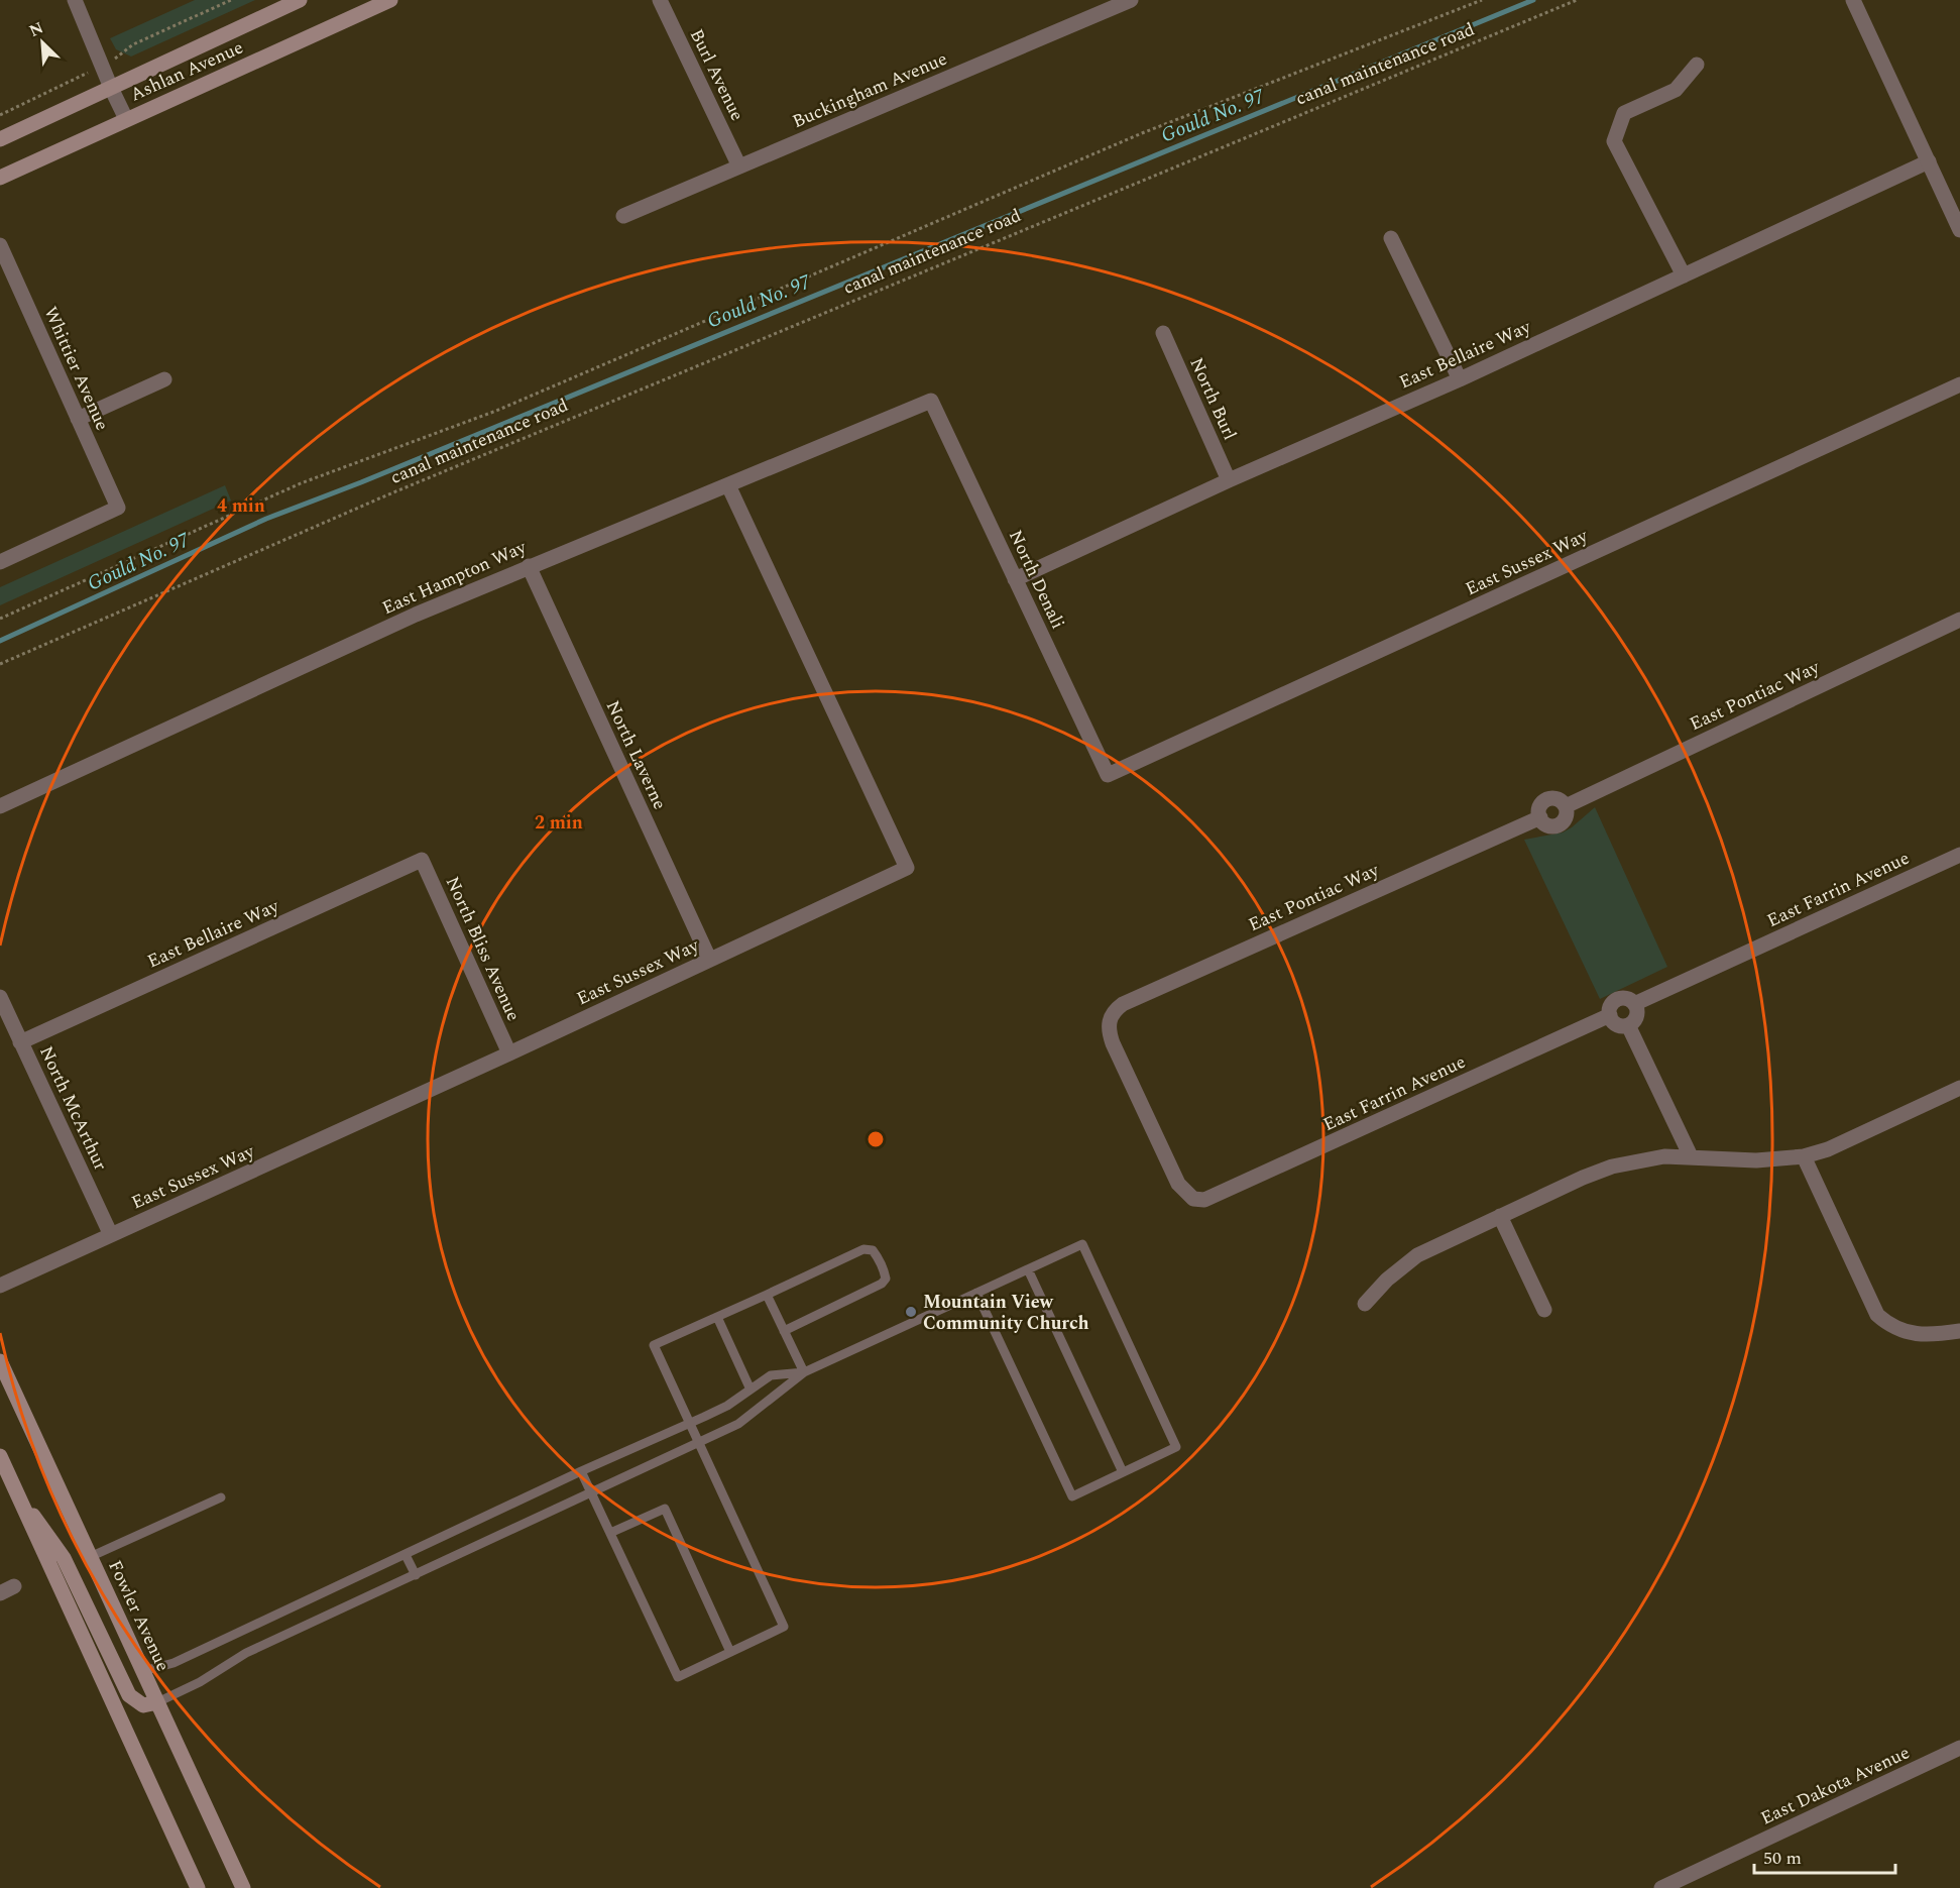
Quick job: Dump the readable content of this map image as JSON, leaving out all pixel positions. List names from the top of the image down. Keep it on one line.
{"streets":{"main road":["Ashlan Avenue","Fowler Avenue"],"street":["Burl Avenue","Buckingham Avenue","East Bellaire Way","Whittier Avenue","North Burl","East Sussex Way","East Hampton Way","North Denali","East Pontiac Way","North Laverne","East Farrin Avenue","North Bliss Avenue","North McArthur","East Dakota Avenue"],"path":["canal maintenance road"]},"crossings":[["Burl Avenue","Buckingham Avenue"],["East Bellaire Way","North Burl"],["East Bellaire Way","North Denali"],["East Bellaire Way","North Bliss Avenue"],["East Bellaire Way","North McArthur"],["East Sussex Way","East Hampton Way"],["East Sussex Way","North Denali"],["East Sussex Way","North Laverne"],["East Sussex Way","North Bliss Avenue"],["East Sussex Way","North McArthur"],["East Hampton Way","North Denali"],["East Hampton Way","North Laverne"],["East Pontiac Way","East Farrin Avenue"]],"water":["Gould No. 97"],"places":["Mountain View Community Church"],"scale_bar":"50 m","north":"top left","rings":["4 min","2 min"]}
